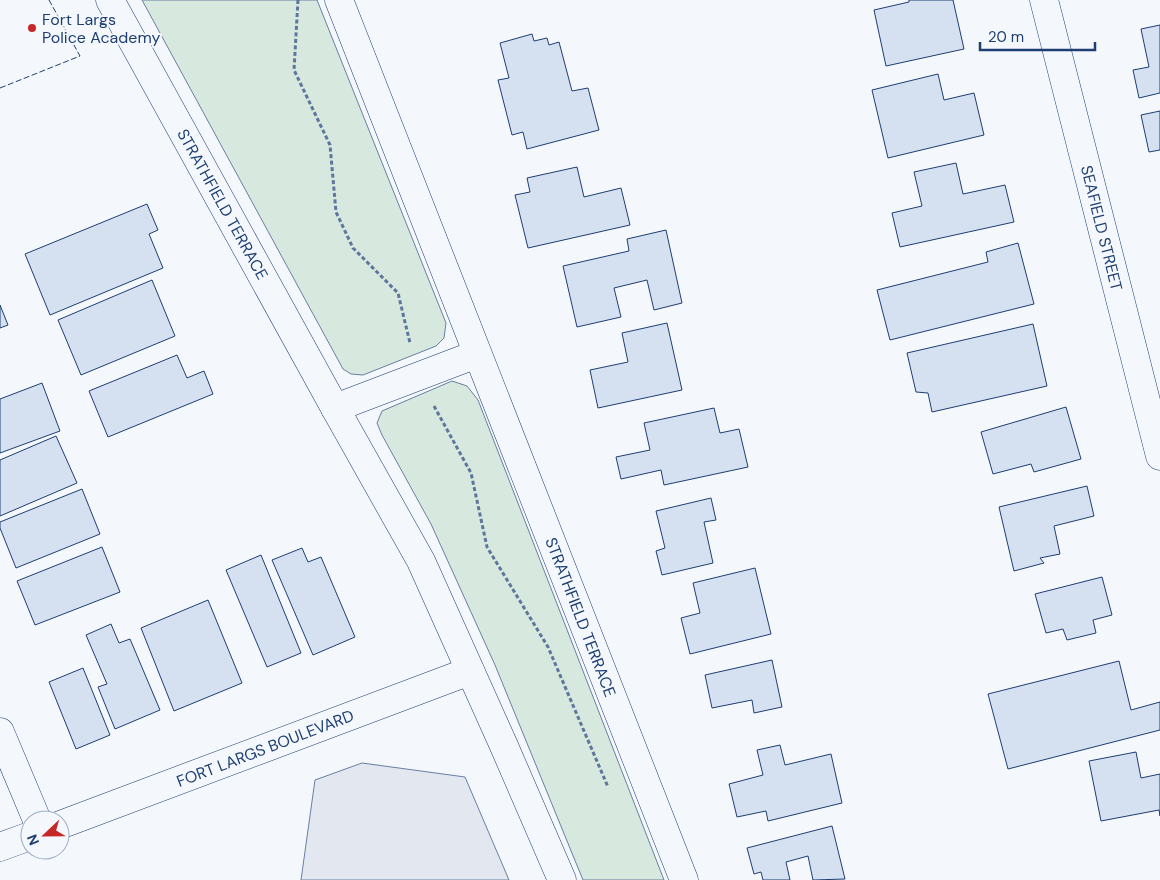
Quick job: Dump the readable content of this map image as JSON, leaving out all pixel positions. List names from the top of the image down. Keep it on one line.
{"streets":{"street":["STRATHFIELD TERRACE","SEAFIELD STREET","FORT LARGS BOULEVARD"]},"crossings":[["STRATHFIELD TERRACE","FORT LARGS BOULEVARD"]],"places":["Fort Largs Police Academy"],"scale_bar":"20 m","north":"left"}
